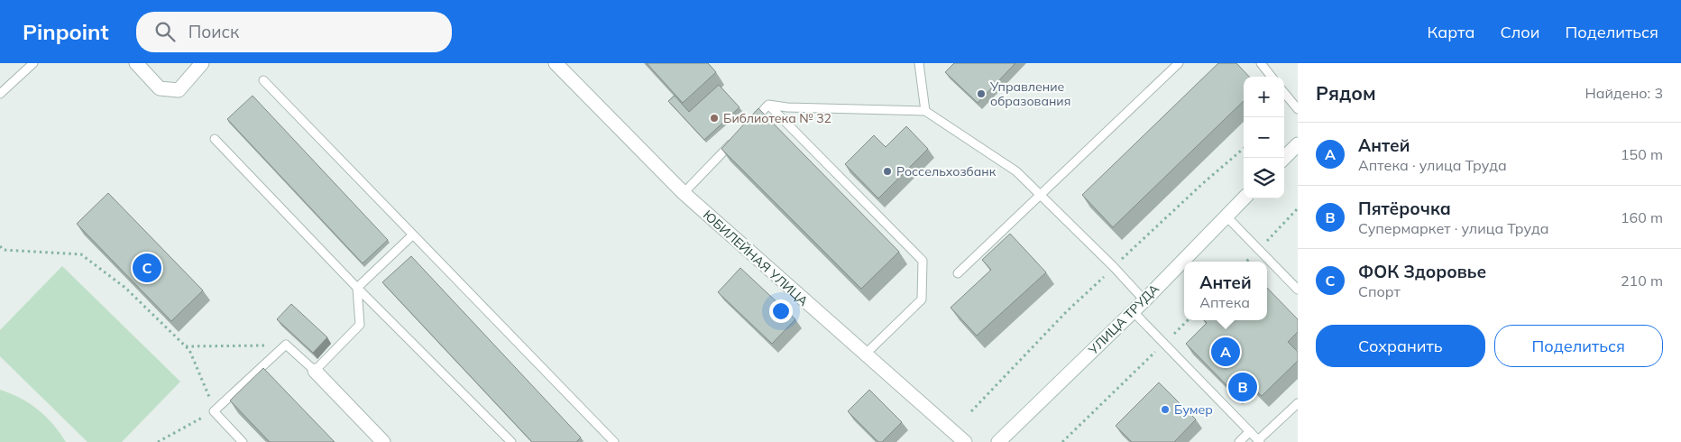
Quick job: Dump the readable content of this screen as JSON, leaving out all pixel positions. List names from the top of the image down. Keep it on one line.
{"streets":{"street":["ЮБИЛЕЙНАЯ УЛИЦА","УЛИЦА ТРУДА"]},"places":["Управление образования","Библиотека № 32","Россельхозбанк","Бумер"],"page":{"header":"Pinpoint","search":"Поиск","nav":["Карта","Слои","Поделиться"],"heading":["Рядом","Найдено: 3"],"map_buttons":["+","−"],"list":[{"mark":"A","name":"Антей","note":"Аптека · улица Труда","value":"150 m"},{"mark":"B","name":"Пятёрочка","note":"Супермаркет · улица Труда","value":"160 m"},{"mark":"C","name":"ФОК Здоровье","note":"Спорт","value":"210 m"}],"pins":["C","A","B"],"popup":["Антей","Аптека"],"buttons":["Сохранить","Поделиться"]}}
